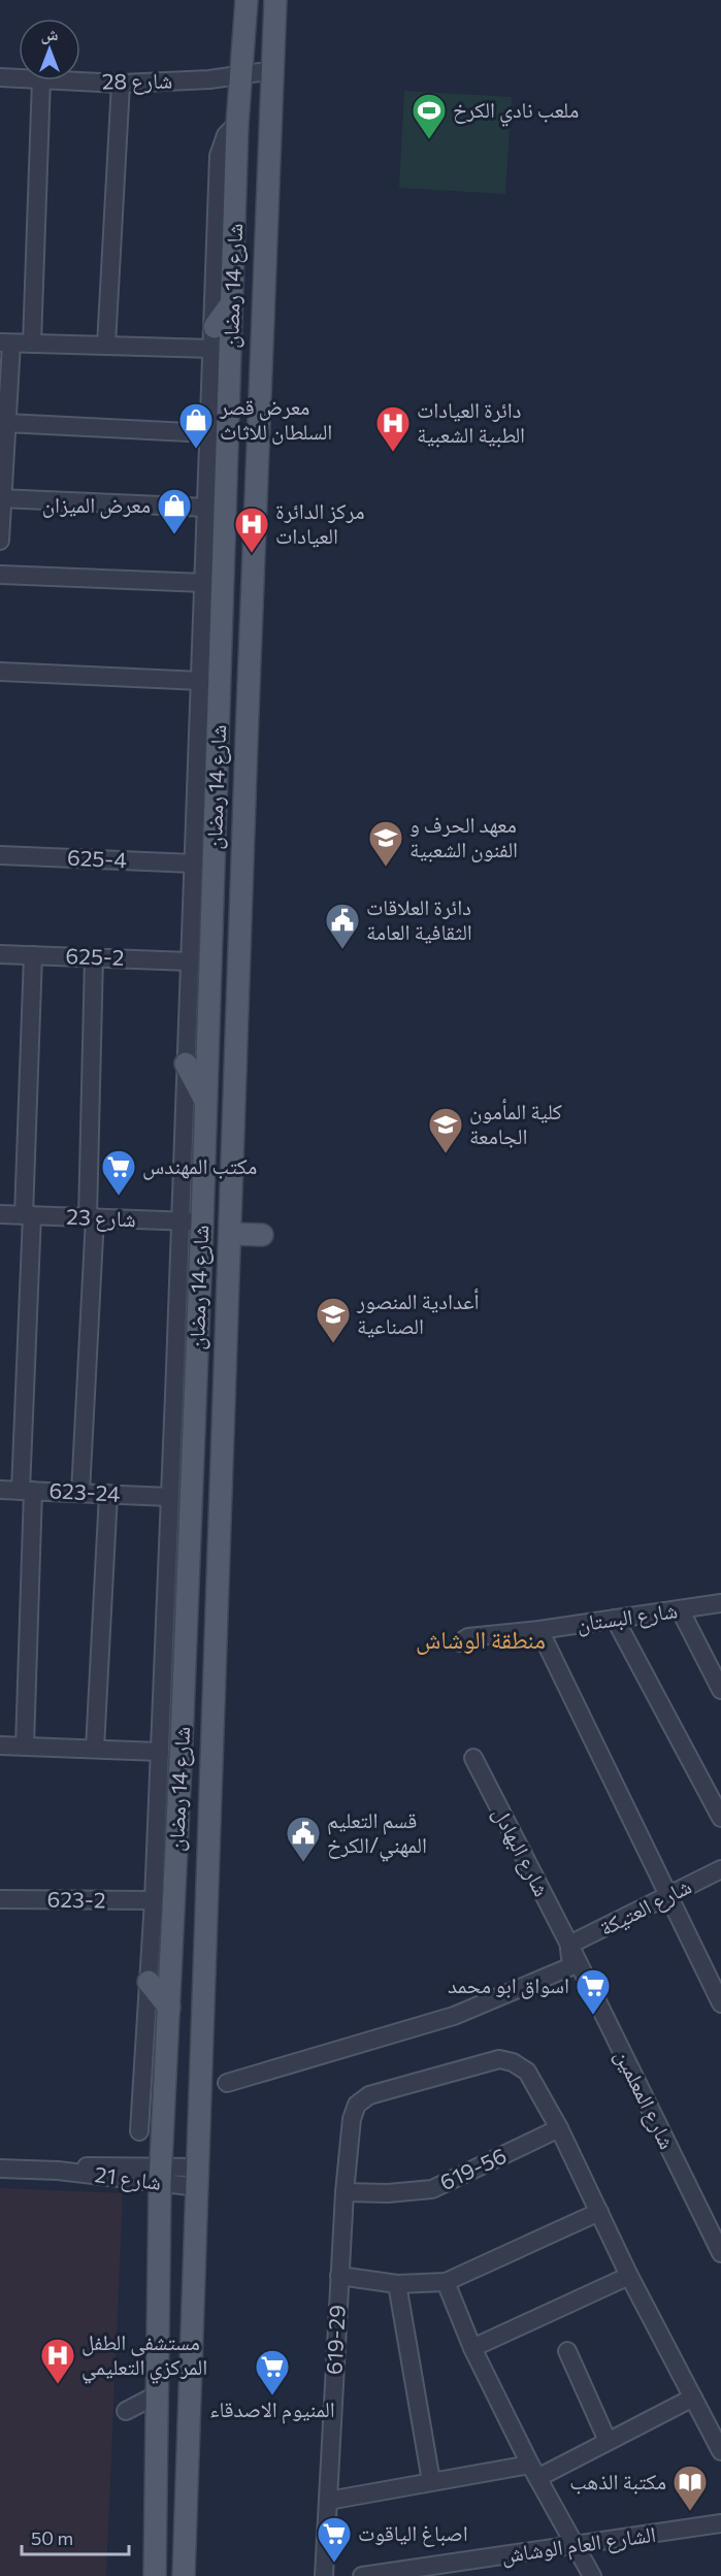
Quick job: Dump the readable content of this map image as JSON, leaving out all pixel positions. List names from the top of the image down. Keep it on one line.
{"streets":{"main road":["شارع 14 رمضان"],"street":["شارع 28","625-4","625-2","شارع 23","623-24","شارع البستان","شارع البهادل","623-2","شارع العتيکة","شارع المعلمين","619-56","شارع 21","619-29","الشارع العام الوشاش"]},"crossings":[["شارع 28","شارع 14 رمضان"],["شارع 14 رمضان","شارع 23"],["شارع 14 رمضان","شارع 21"],["شارع البهادل","شارع العتيکة"],["شارع البهادل","شارع المعلمين"],["شارع العتيکة","شارع المعلمين"],["619-56","619-29"]],"districts":["منطقة الوشاش"],"places":{"sports":["ملعب نادي الكرخ"],"shop":["معرض قصر السلطان للاثاث","معرض الميزان"],"hospital":["دائرة العيادات الطبية الشعبية","مركز الدائرة العيادات","مستشفى الطفل المركزي التعليمي"],"school or university":["معهد الحرف و الفنون الشعبية","كلية المأمون الجامعة","أعدادية المنصور الصناعية"],"public building":["دائرة العلاقات الثقافية العامة","قسم التعليم المهني/الكرخ"],"supermarket":["مكتب المهندس","اسواق ابو محمد","المنيوم الاصدقاء","اصباغ الياقوت"],"library":["مكتبة الذهب"]},"scale_bar":"50 m","north":"top"}
